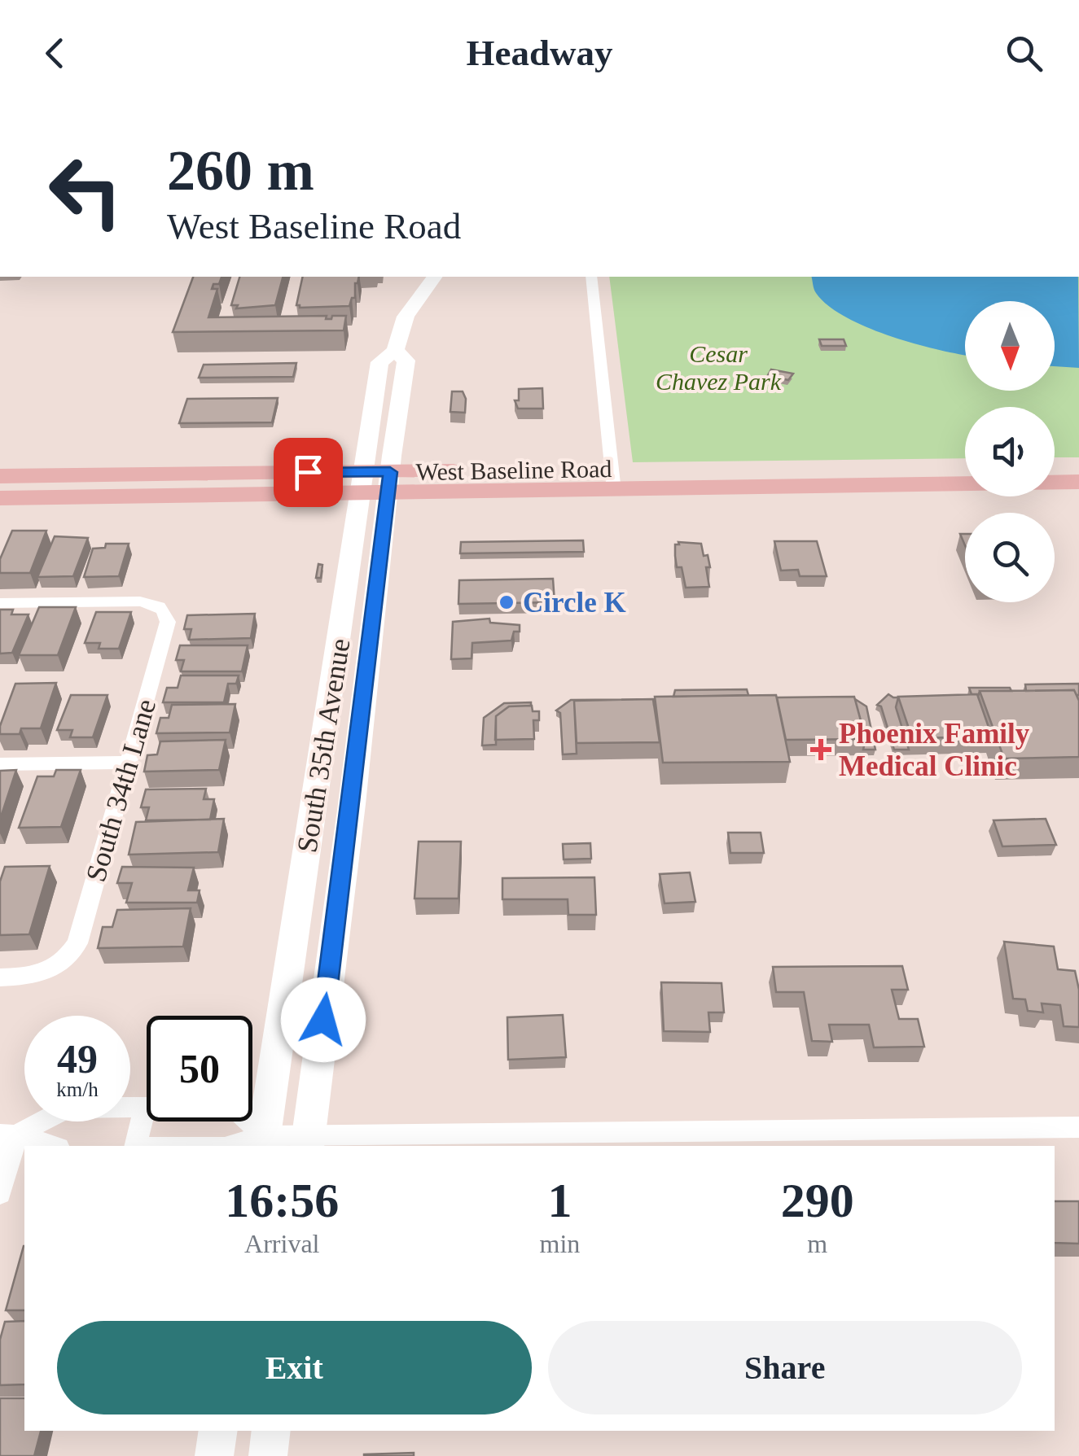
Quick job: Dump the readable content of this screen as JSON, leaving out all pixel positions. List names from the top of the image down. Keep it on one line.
{"streets":{"main road":["West Baseline Road","South 35th Avenue"],"street":["South 34th Lane"]},"crossings":[["West Baseline Road","South 35th Avenue"]],"parks":["Cesar Chavez Park"],"places":{"other":["Circle K"],"health":["Phoenix Family Medical Clinic"]},"north":"bottom","page":{"header":"Headway","turn":["260 m","West Baseline Road"],"speed":"49 km/h","limit":"50","eta":["16:56","Arrival","1","min","290","m"],"buttons":["Exit","Share"]}}
